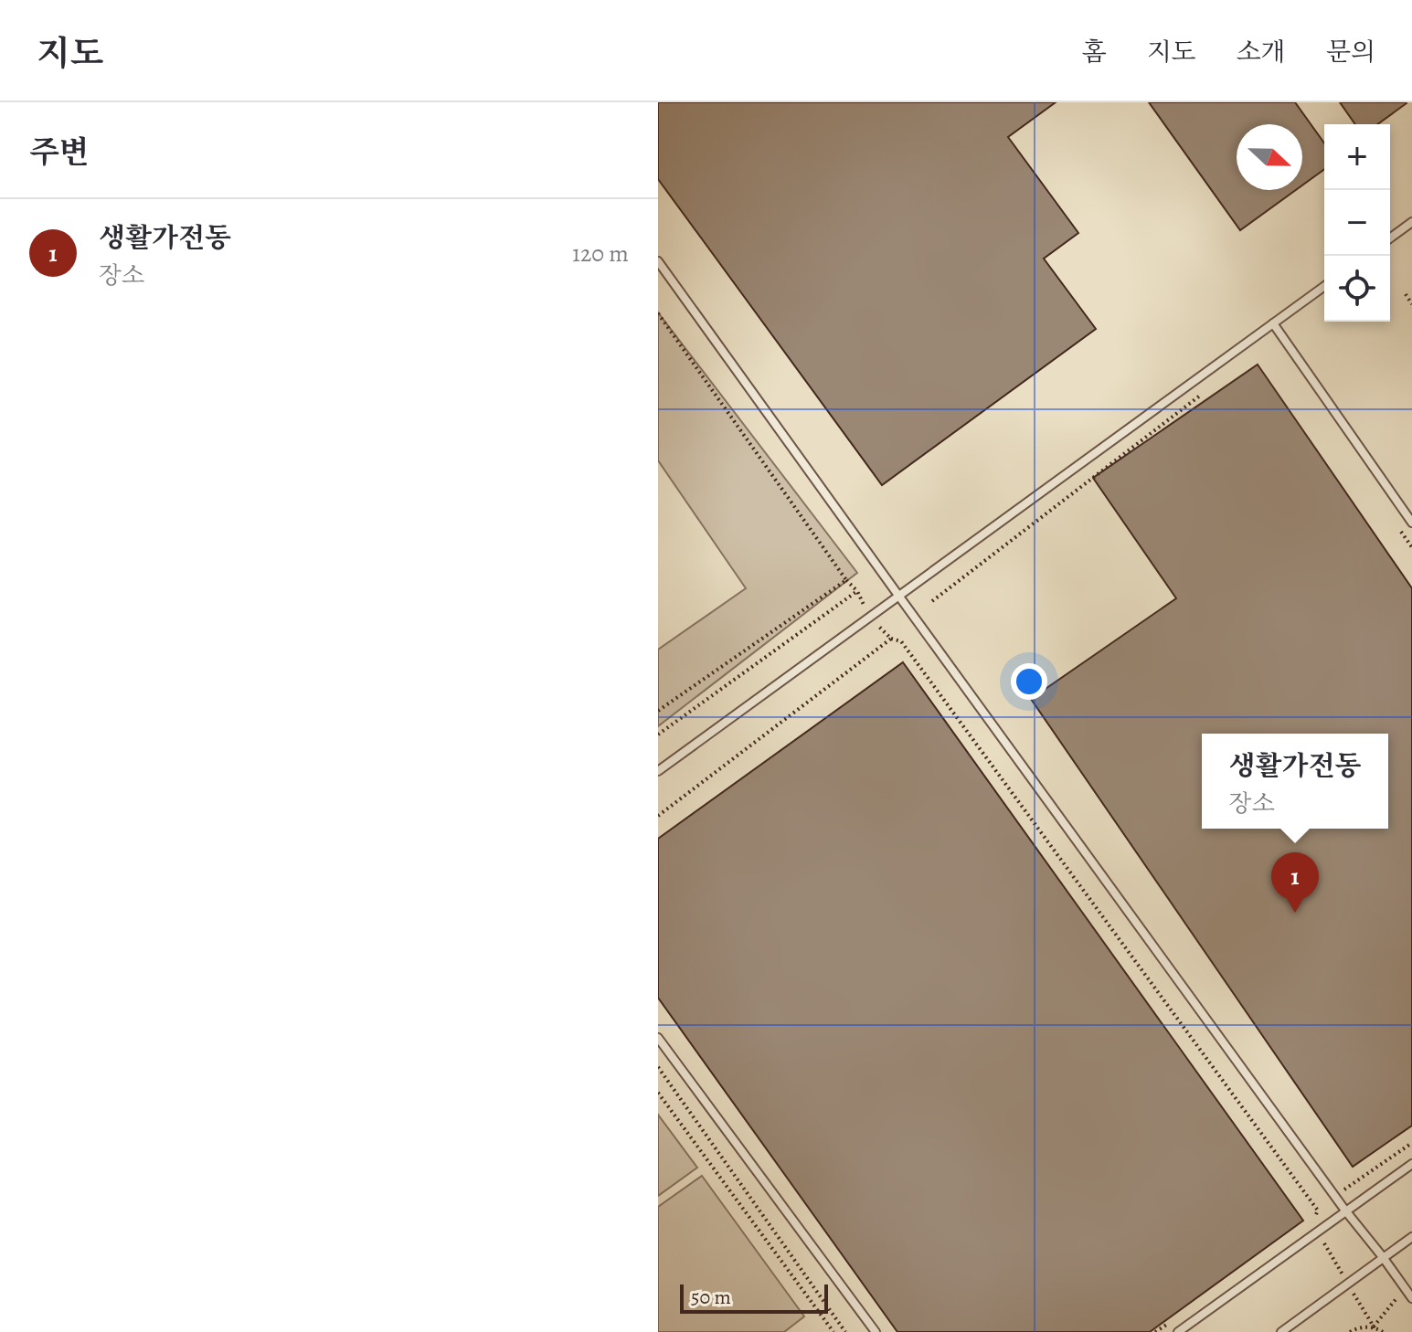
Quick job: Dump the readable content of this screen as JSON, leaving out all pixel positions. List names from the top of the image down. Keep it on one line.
{"scale_bar":"50 m","north":"right","page":{"header":"지도","nav":["홈","지도","소개","문의"],"heading":"주변","map_buttons":["+","−"],"list":[{"mark":"1","name":"생활가전동","note":"장소","value":"120 m"}],"popup":["생활가전동","장소"],"pins":"1","scale":"50 m"}}
